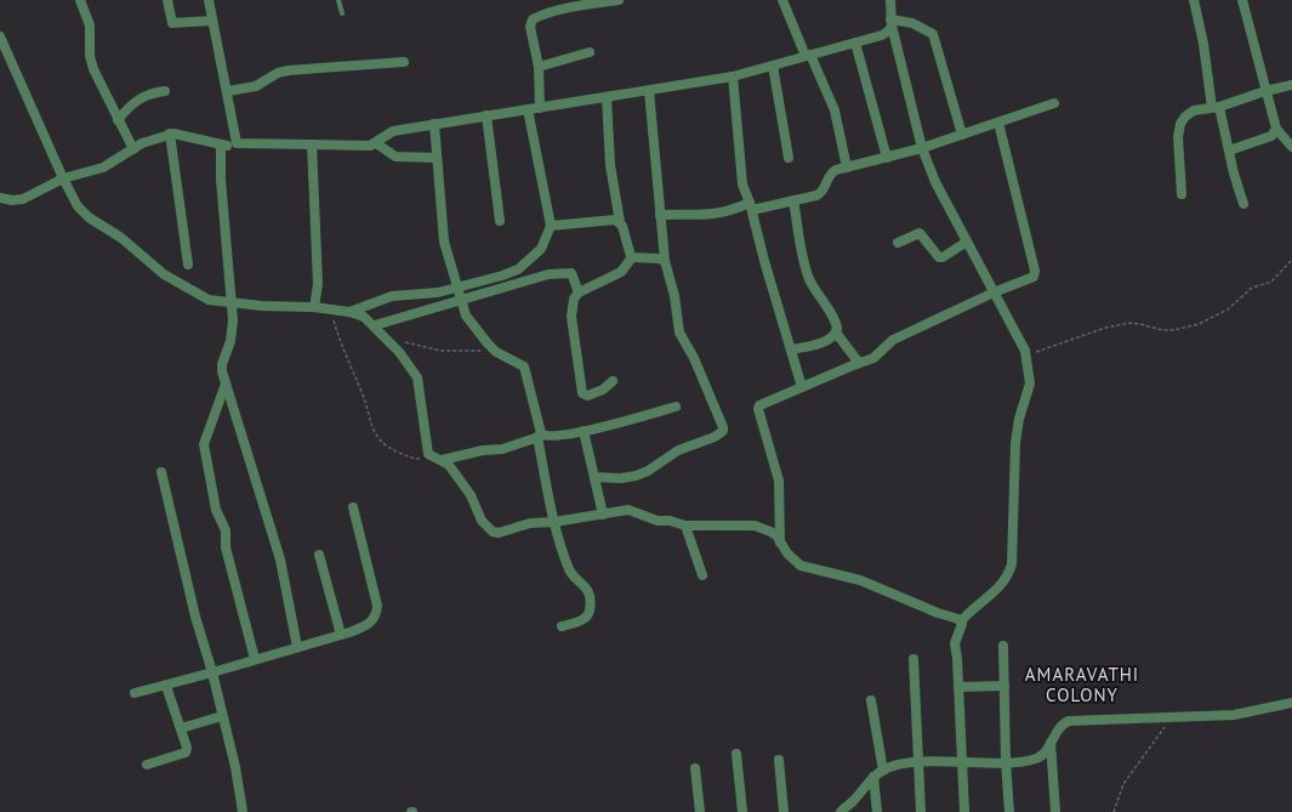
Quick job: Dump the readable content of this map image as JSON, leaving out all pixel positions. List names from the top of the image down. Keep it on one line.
{"districts":["AMARAVATHI COLONY"]}
